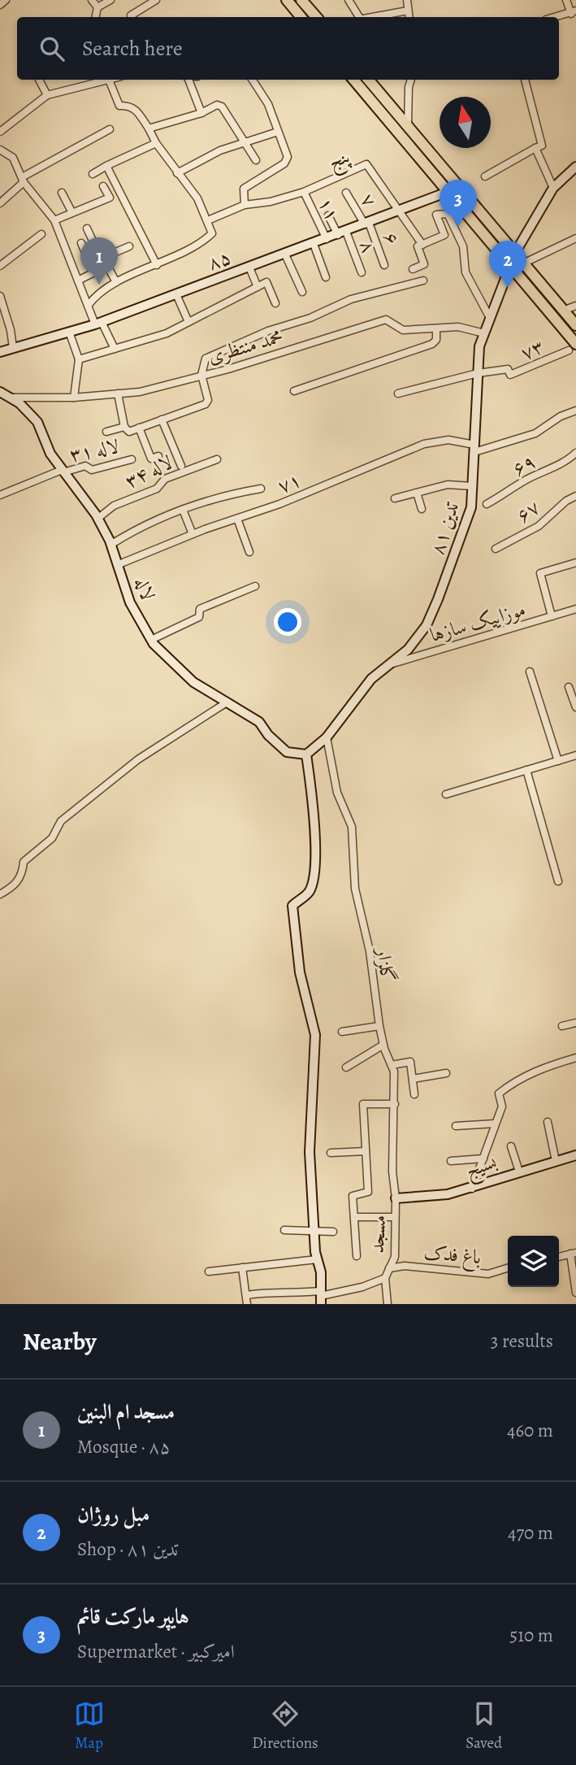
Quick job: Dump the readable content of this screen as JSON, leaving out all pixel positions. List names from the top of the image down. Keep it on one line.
{"streets":{"street":["پنج","۷","۱۱","۶","۸","۸۵","محمد منتظری","۷۳","لاله ۳۱","۶۹","لاله ۳۴","۷۱","۶۷","تدین ۸۱","لاله","موزاییک سازها","گلزار","بسیج","مسجد","باغ فدک"]},"crossings":[["پنج","۱۱"],["پنج","۸۵"],["۷","۶"],["۷","۸۵"],["۱۱","۸۵"],["۶","۸۵"],["۸","۸۵"],["محمد منتظری","تدین ۸۱"],["محمد منتظری","لاله"],["۷۳","تدین ۸۱"],["لاله ۳۱","لاله"],["لاله ۳۴","لاله"],["۷۱","تدین ۸۱"],["۷۱","لاله"],["تدین ۸۱","لاله"],["تدین ۸۱","موزاییک سازها"],["تدین ۸۱","گلزار"],["گلزار","بسیج"],["گلزار","مسجد"],["بسیج","مسجد"],["مسجد","باغ فدک"]],"north":"top","page":{"search":"Search here","pins":["3","1","2"],"heading":["Nearby","3 results"],"list":[{"mark":"1","name":"مسجد ام البنین","note":"Mosque · ۸۵","value":"460 m"},{"mark":"2","name":"مبل روژان","note":"Shop · تدین ۸۱","value":"470 m"},{"mark":"3","name":"هایپر مارکت قائم","note":"Supermarket · امیرکبیر","value":"510 m"}],"nav":["Map","Directions","Saved"]}}
